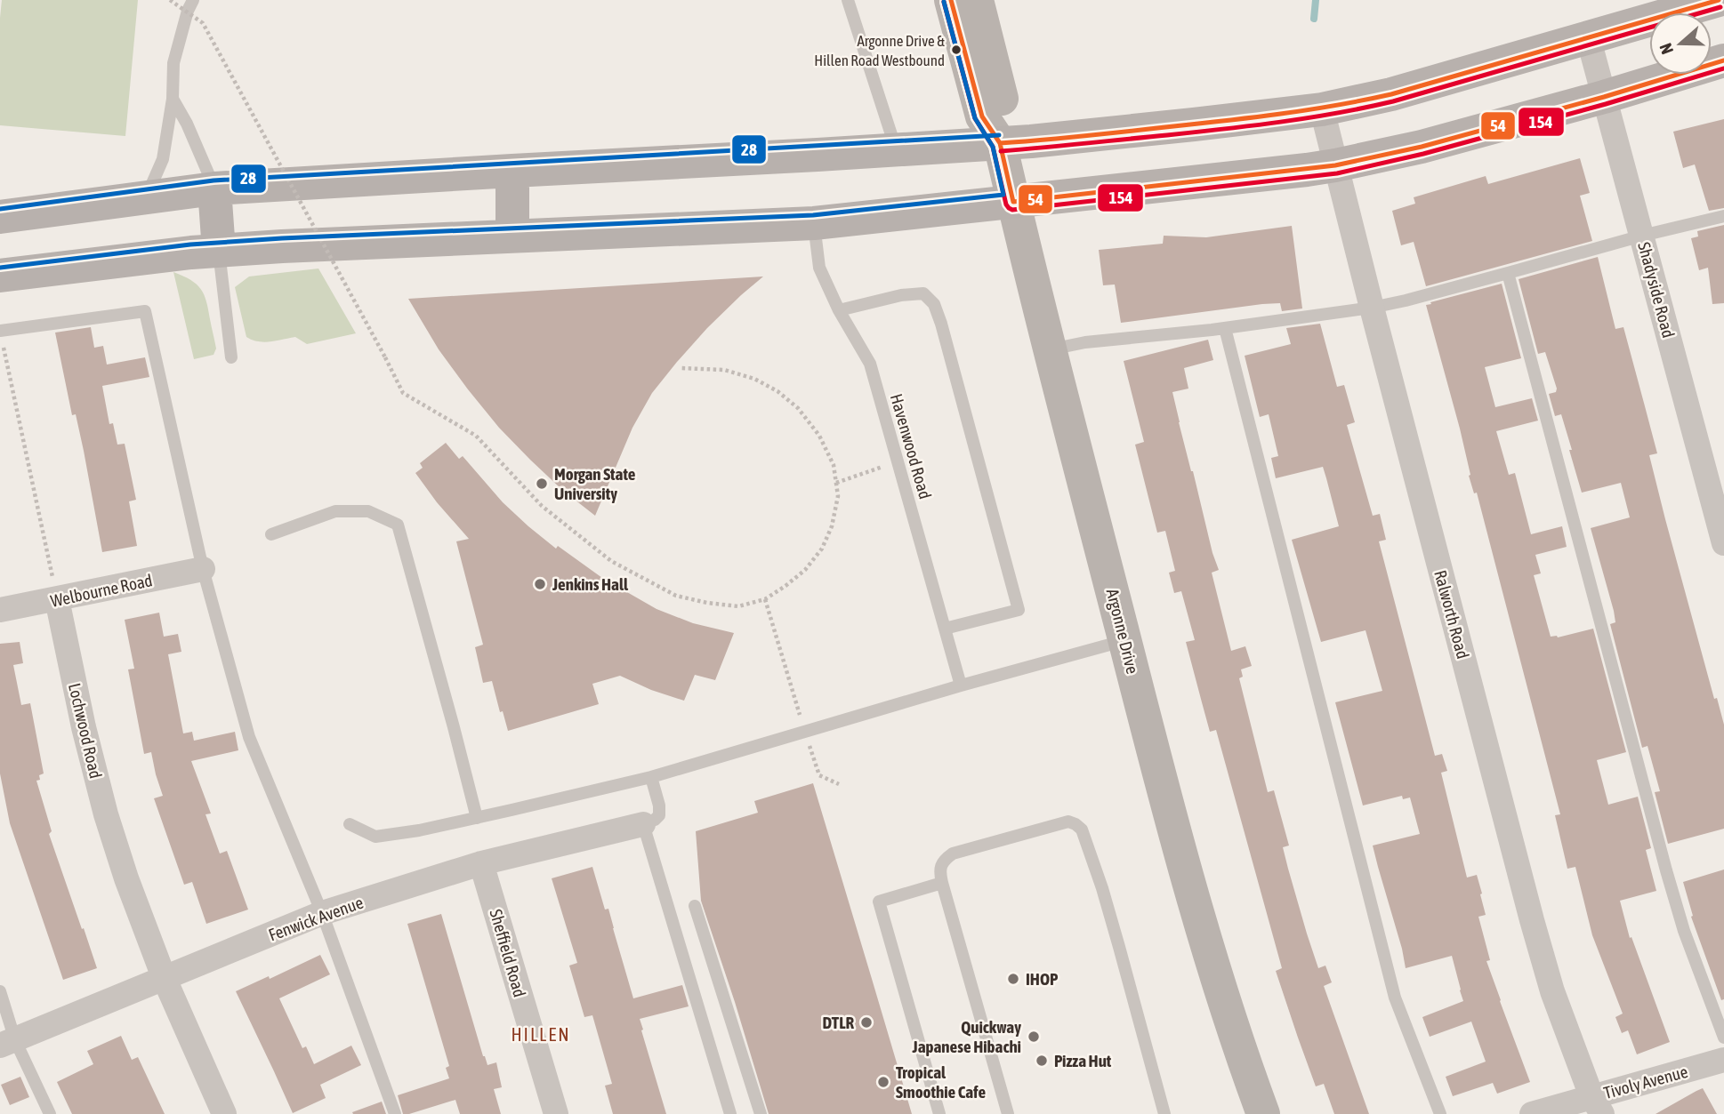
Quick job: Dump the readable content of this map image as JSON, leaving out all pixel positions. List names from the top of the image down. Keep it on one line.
{"streets":{"main road":["Argonne Drive"],"street":["Shadyside Road","Welbourne Road","Ralworth Road","Lochwood Road","Fenwick Avenue","Sheffield Road","Tivoly Avenue"],"lane":["Havenwood Road"]},"crossings":[["Welbourne Road","Lochwood Road"],["Ralworth Road","Tivoly Avenue"],["Lochwood Road","Fenwick Avenue"],["Fenwick Avenue","Sheffield Road"]],"districts":["HILLEN"],"places":["Argonne Drive & Hillen Road Westbound","Morgan State University","Jenkins Hall","IHOP","DTLR","Quickway Japanese Hibachi","Pizza Hut","Tropical Smoothie Cafe"],"lines":["transit line 54","transit line 154","transit line 28"],"north":"left"}
